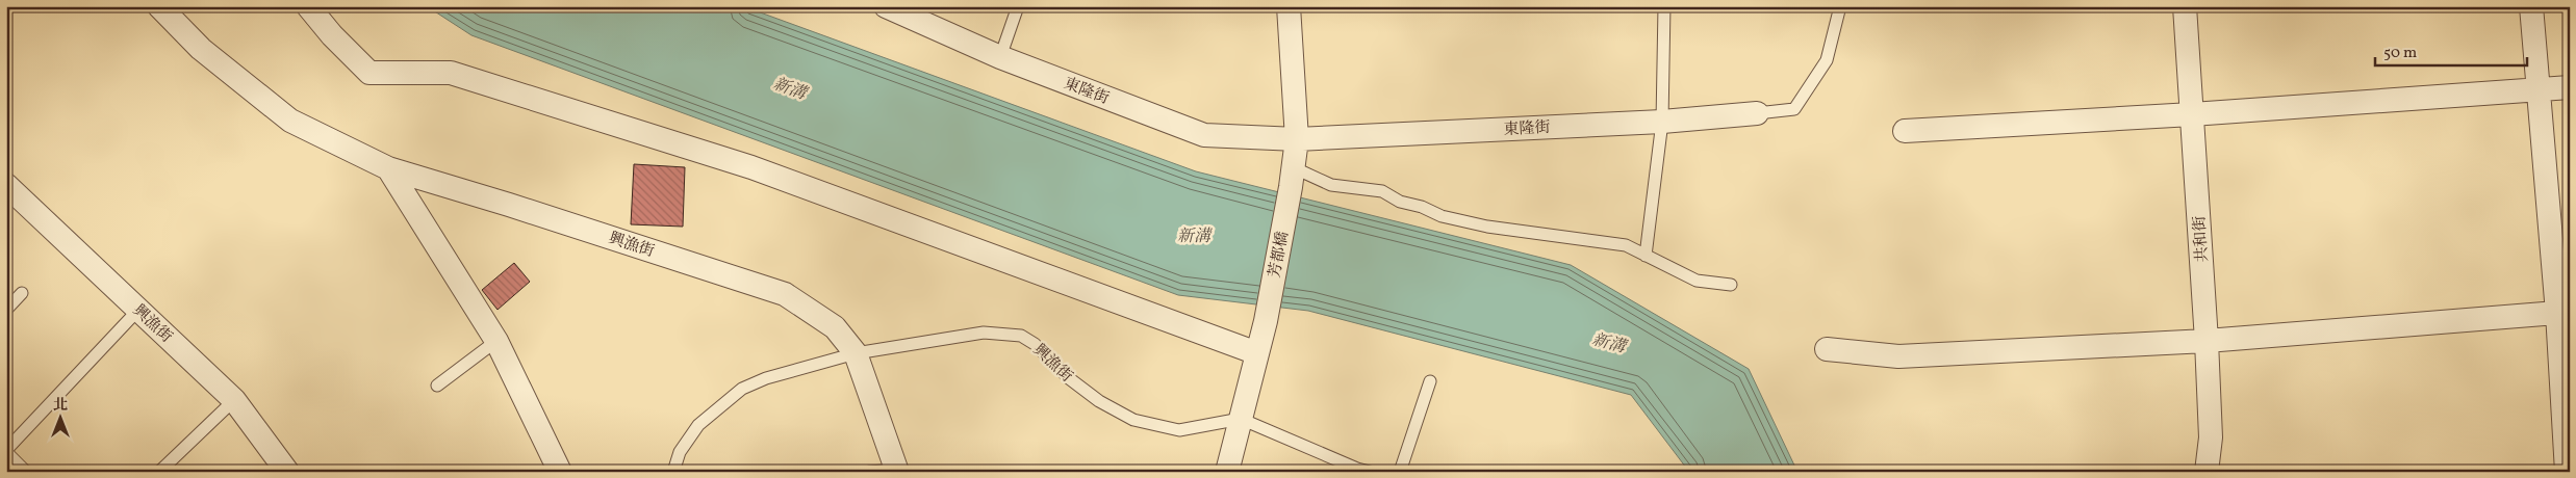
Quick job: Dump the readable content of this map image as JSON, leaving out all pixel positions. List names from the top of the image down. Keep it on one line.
{"streets":{"street":["東隆街","共和街","興漁街","芳都橋"]},"crossings":[["東隆街","芳都橋"]],"water":["新溝"],"scale_bar":"50 m","north":"top"}
